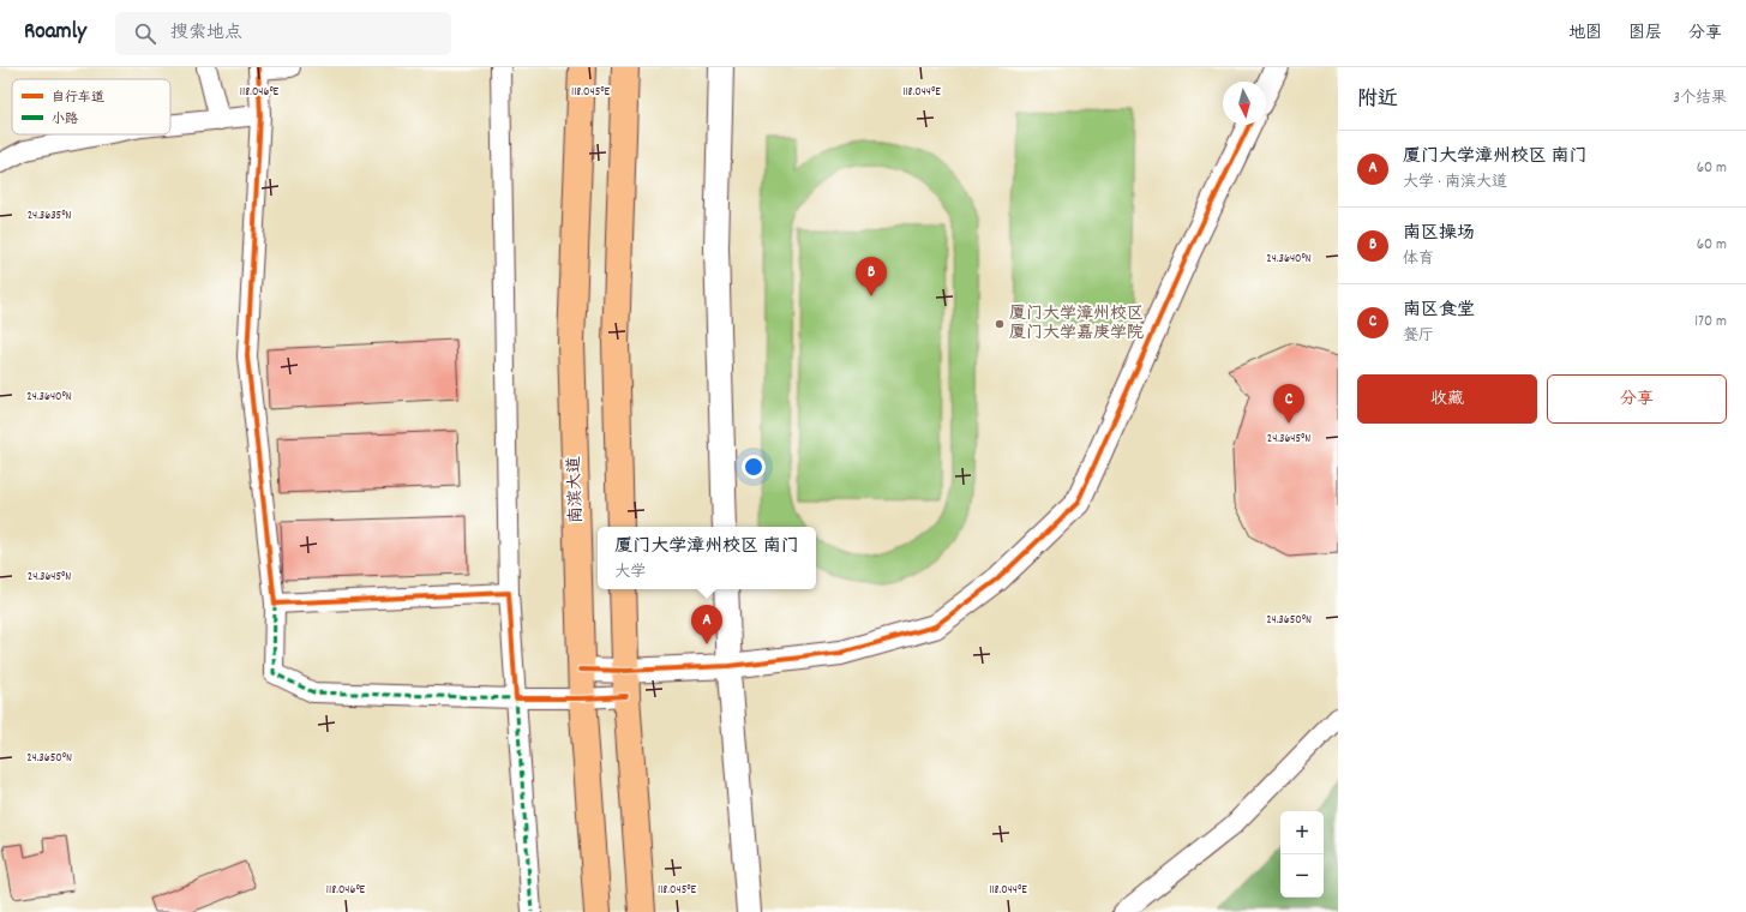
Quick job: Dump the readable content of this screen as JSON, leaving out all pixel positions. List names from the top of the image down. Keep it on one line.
{"streets":{"main road":["南滨大道"]},"places":["厦门大学漳州校区 厦门大学嘉庚学院"],"legend":["自行车道","小路"],"north":"bottom","page":{"header":"Roamly","search":"搜索地点","nav":["地图","图层","分享"],"heading":["附近","3个结果"],"list":[{"mark":"A","name":"厦门大学漳州校区 南门","note":"大学 · 南滨大道","value":"60 m"},{"mark":"B","name":"南区操场","note":"体育","value":"60 m"},{"mark":"C","name":"南区食堂","note":"餐厅","value":"170 m"}],"pins":["B","C","A"],"buttons":["收藏","分享"],"popup":["厦门大学漳州校区 南门","大学"],"map_buttons":["+","−"]},"coordinates":["118.046°E","118.045°E","118.044°E","24.3635°N","24.3640°N","24.3645°N","24.3650°N"]}
